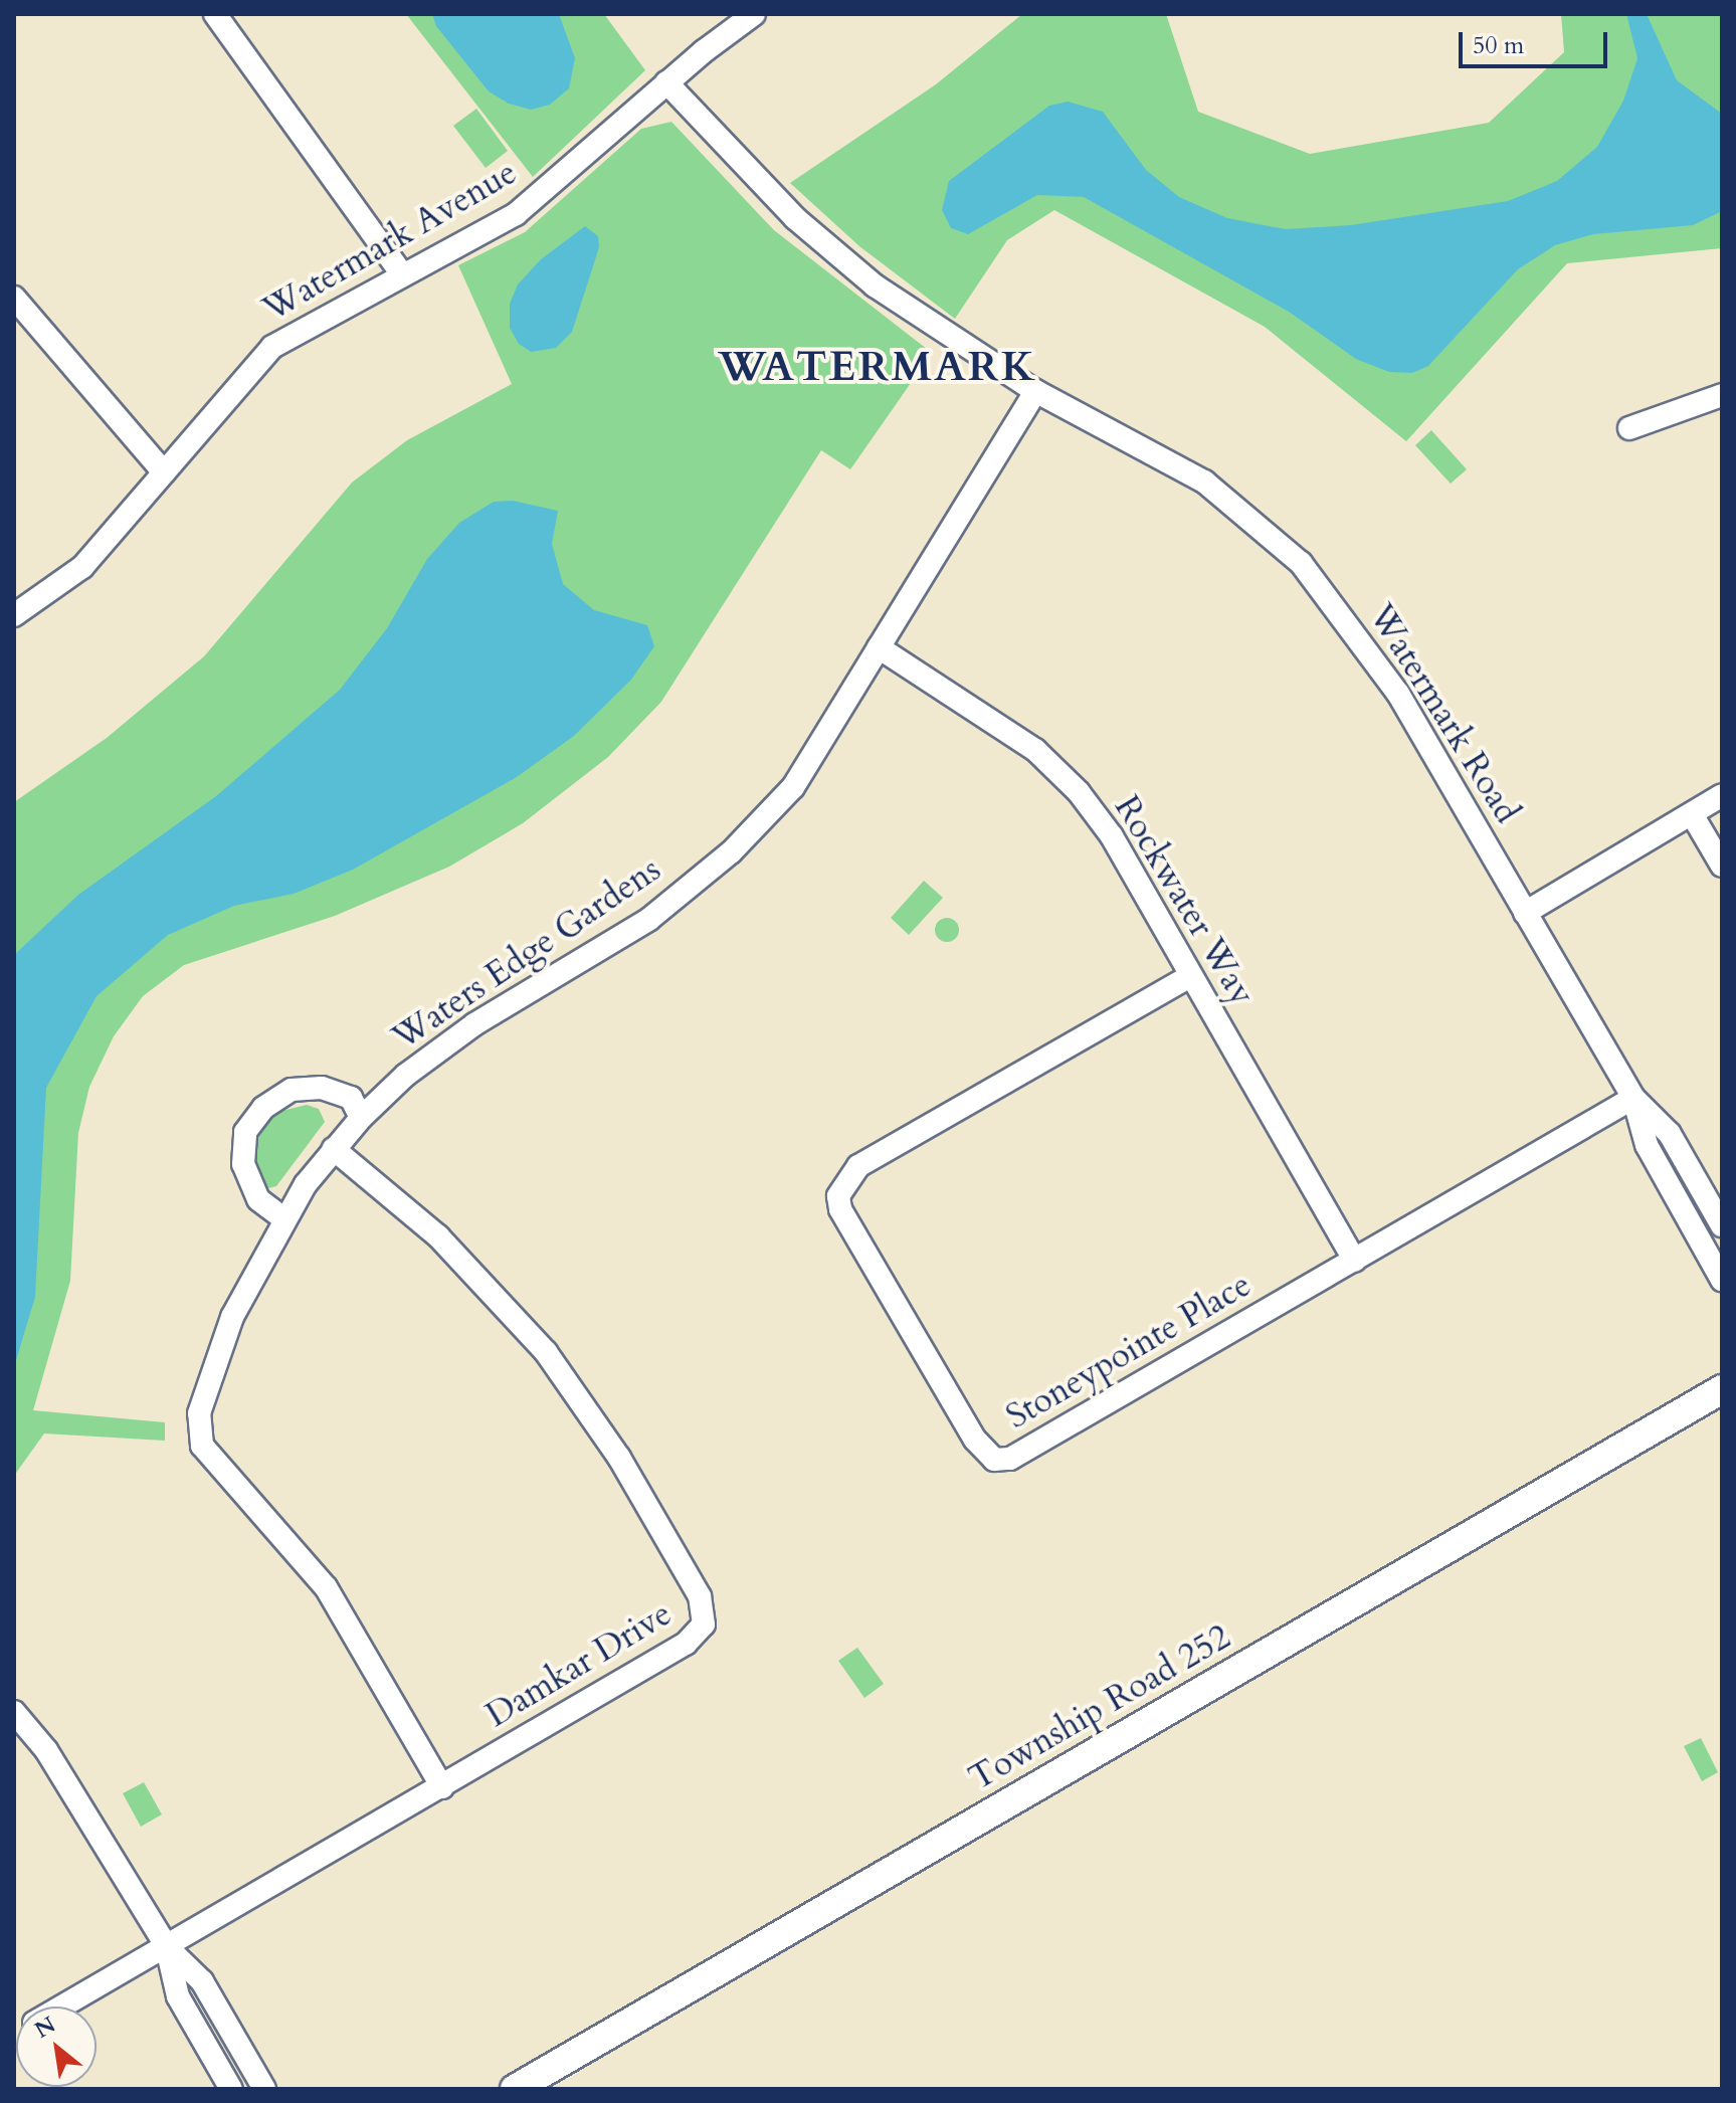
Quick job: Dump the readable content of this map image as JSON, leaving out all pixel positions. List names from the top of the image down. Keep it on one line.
{"streets":{"street":["Watermark Avenue","Watermark Road","Rockwater Way","Waters Edge Gardens","Stoneypointe Place","Damkar Drive","Township Road 252"]},"crossings":[["Watermark Avenue","Watermark Road"],["Watermark Road","Waters Edge Gardens"],["Watermark Road","Stoneypointe Place"],["Rockwater Way","Waters Edge Gardens"],["Rockwater Way","Stoneypointe Place"],["Waters Edge Gardens","Damkar Drive"]],"districts":["WATERMARK"],"scale_bar":"50 m","north":"top left"}
